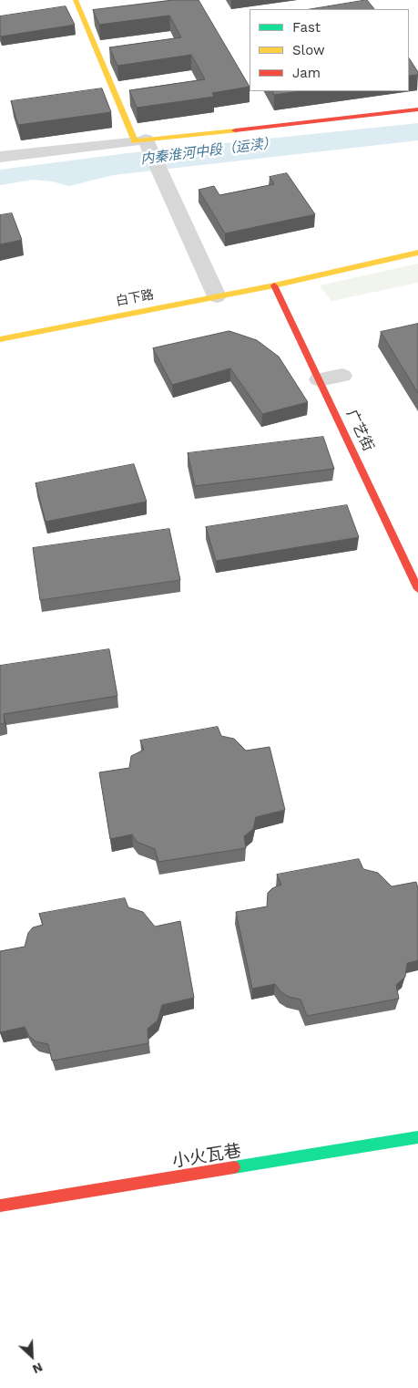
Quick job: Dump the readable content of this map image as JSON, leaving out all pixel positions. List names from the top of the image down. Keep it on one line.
{"streets":{"street":["白下路","广艺街","小火瓦巷"]},"crossings":[["白下路","广艺街"]],"water":["内秦淮河中段（运渎）"],"legend":["Fast","Slow","Jam"],"north":"bottom right"}
